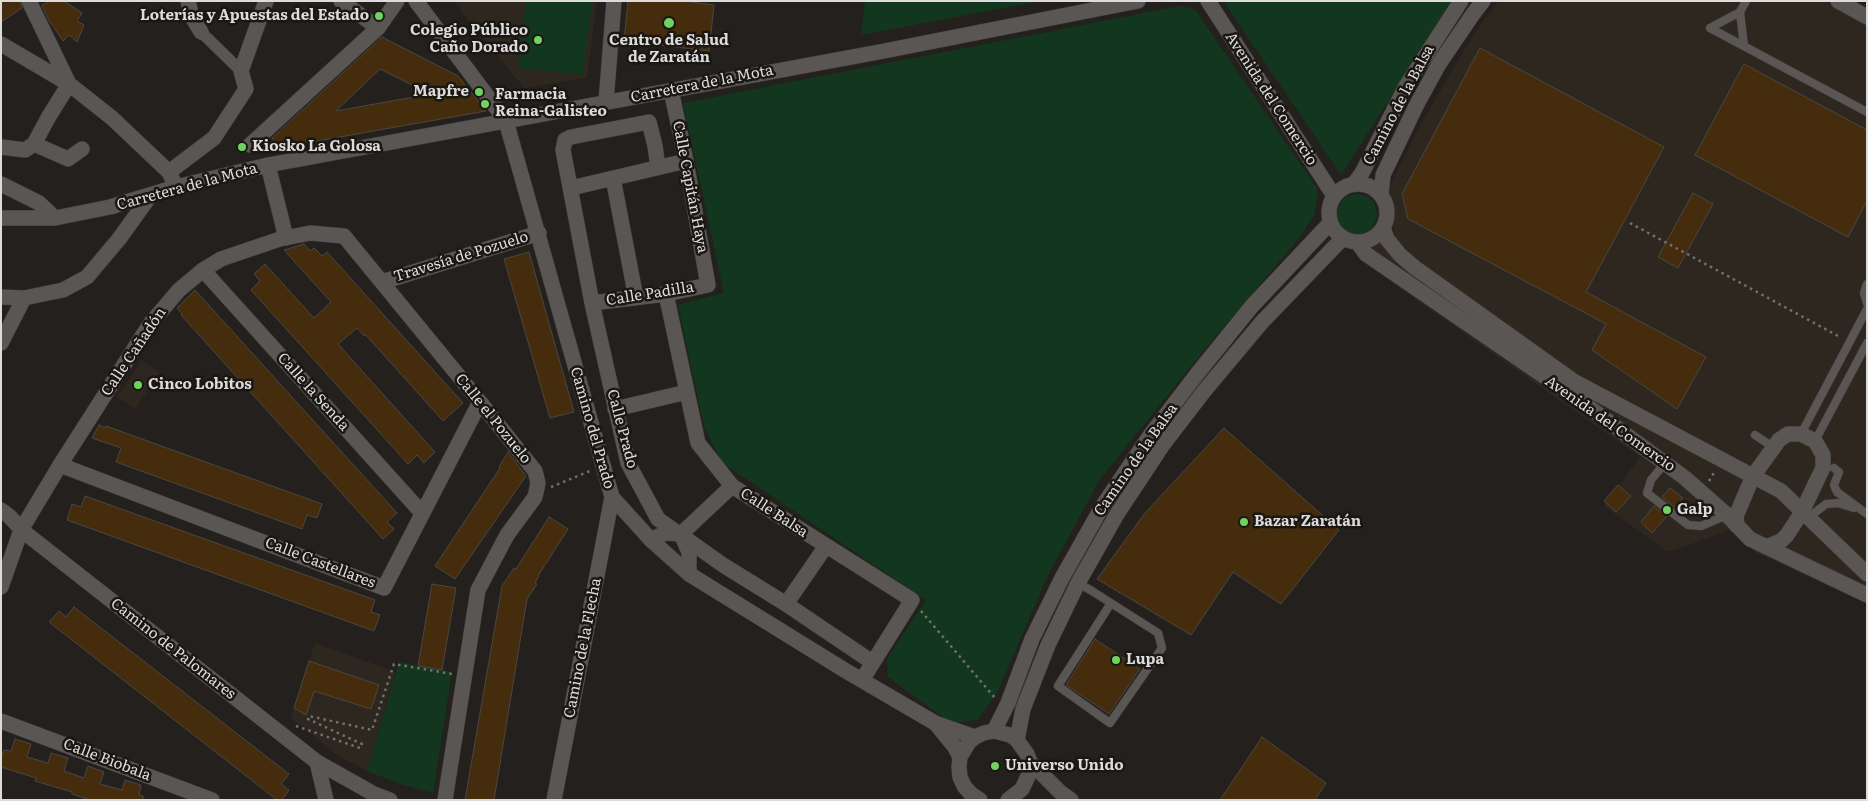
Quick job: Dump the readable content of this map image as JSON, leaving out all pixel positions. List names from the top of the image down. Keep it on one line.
{"streets":{"street":["Carretera de la Mota","Avenida del Comercio","Camino de la Balsa","Calle Capitán Haya","Travesía de Pozuelo","Calle Padilla","Calle Cañadón","Calle la Senda","Calle el Pozuelo","Camino del Prado","Calle Prado","Calle Balsa","Calle Castellares","Camino de la Flecha","Camino de Palomares","Calle Biobala"]},"crossings":[["Carretera de la Mota","Calle Capitán Haya"],["Carretera de la Mota","Camino del Prado"],["Avenida del Comercio","Camino de la Balsa"],["Calle Capitán Haya","Calle Padilla"],["Travesía de Pozuelo","Calle el Pozuelo"],["Travesía de Pozuelo","Camino del Prado"],["Calle Padilla","Calle Prado"],["Calle Padilla","Calle Balsa"],["Calle Cañadón","Calle la Senda"],["Calle Cañadón","Calle el Pozuelo"],["Calle Cañadón","Calle Castellares"],["Calle Cañadón","Camino de Palomares"],["Calle la Senda","Calle Castellares"],["Calle el Pozuelo","Calle Castellares"],["Camino del Prado","Camino de la Flecha"]],"places":["Loterías y Apuestas del Estado","Centro de Salud de Zaratán","Colegio Público Caño Dorado","Mapfre","Farmacia Reina-Galisteo","Kiosko La Golosa","Cinco Lobitos","Galp","Bazar Zaratán","Lupa","Universo Unido"]}
